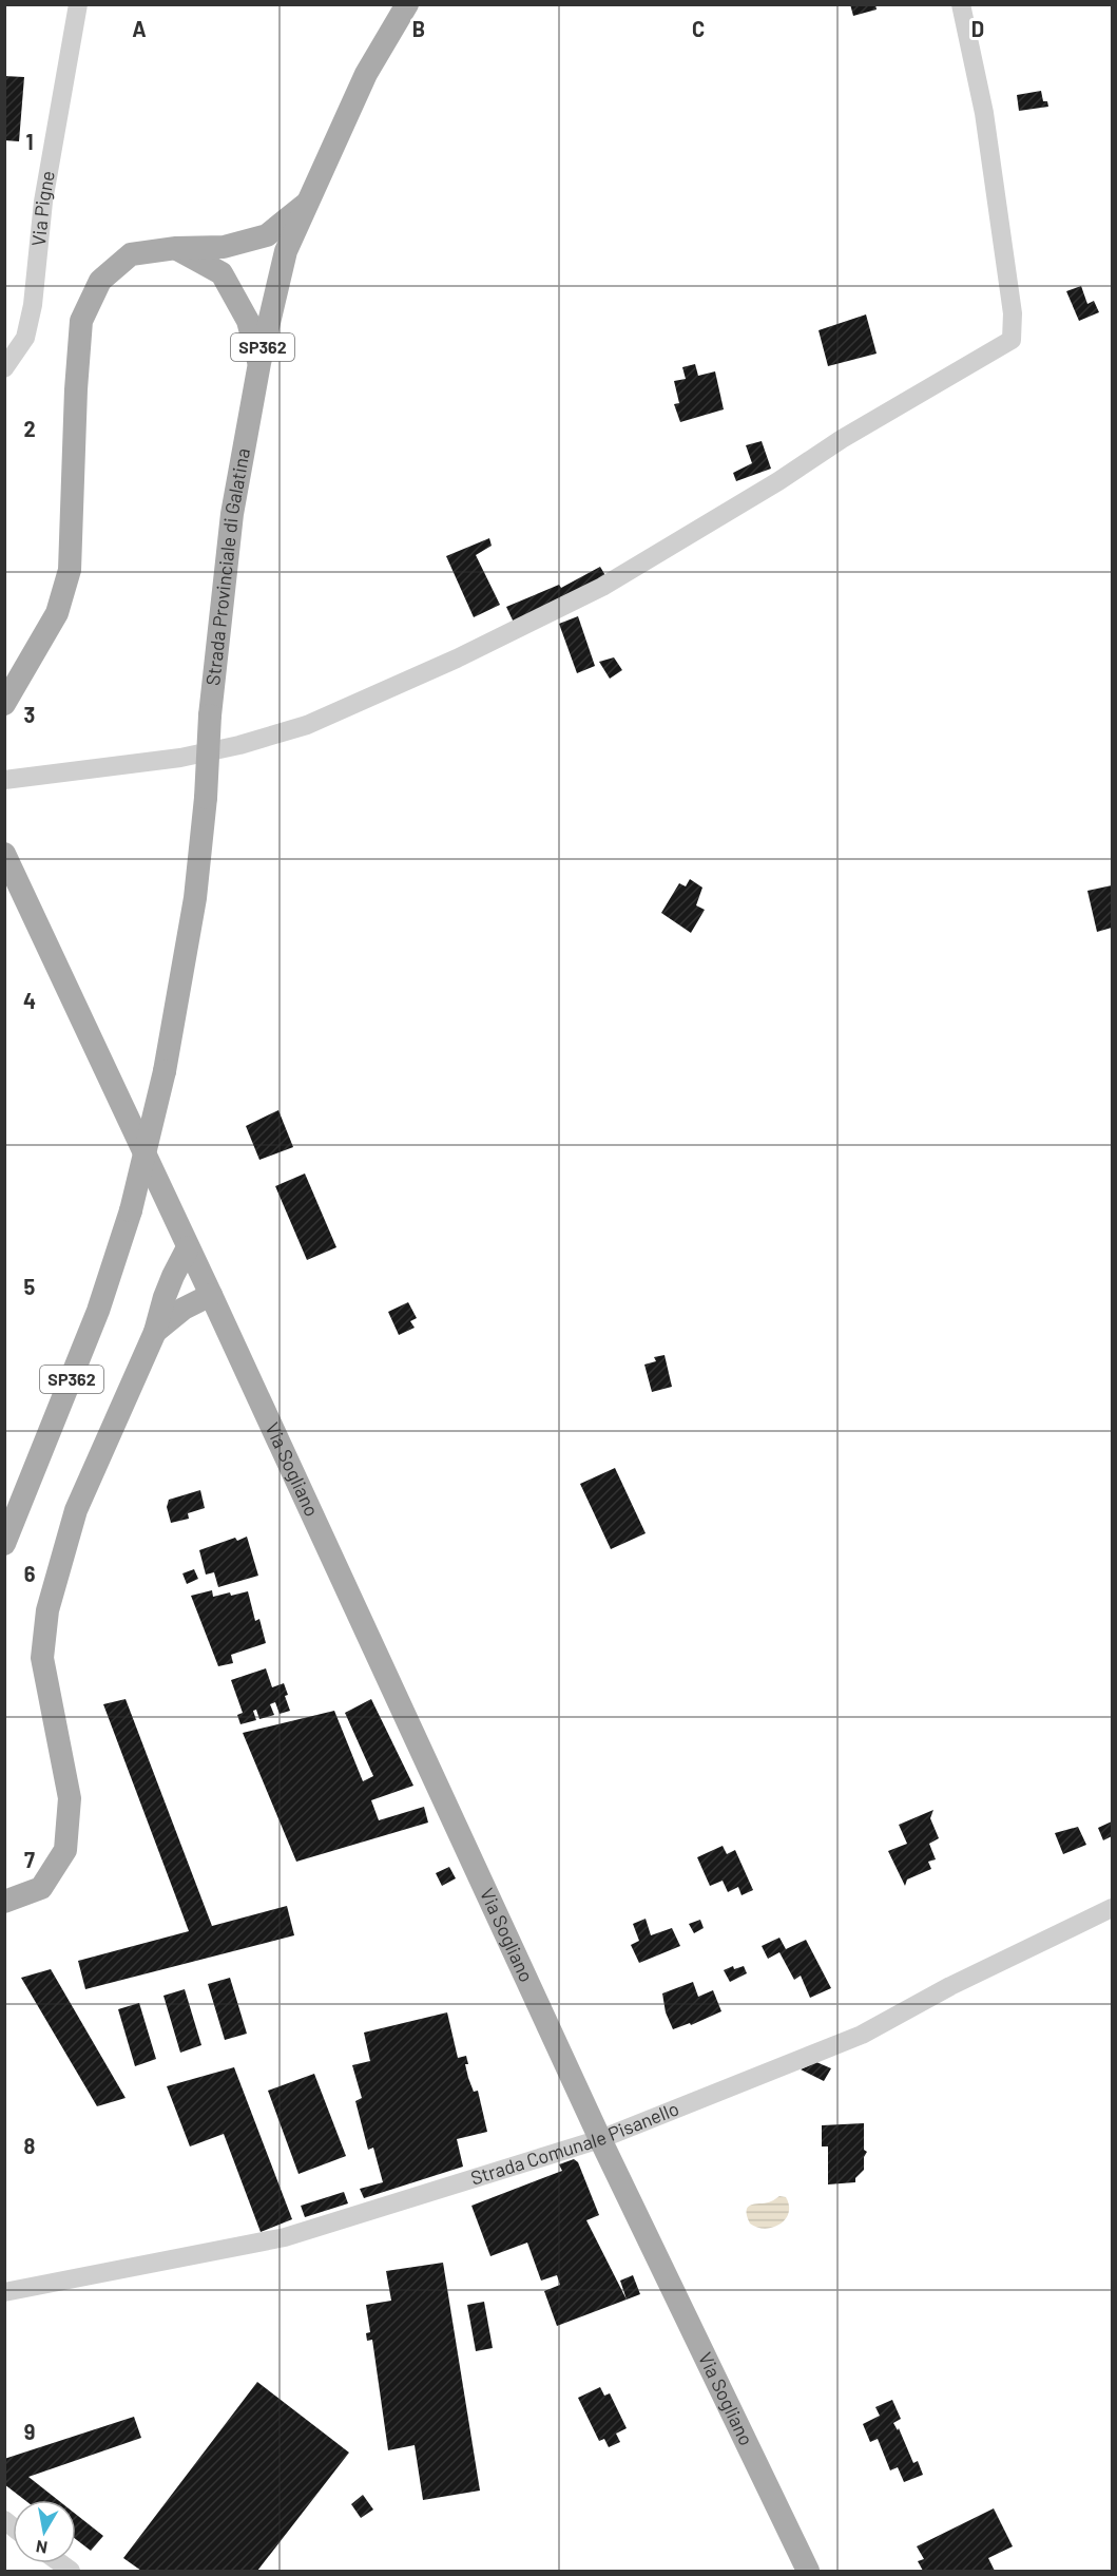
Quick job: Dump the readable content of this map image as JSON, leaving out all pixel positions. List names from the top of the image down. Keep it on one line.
{"streets":{"main road":["SP362","Strada Provinciale di Galatina","Via Sogliano"],"street":["Via Pigne","Strada Comunale Pisanello"]},"crossings":[["Via Sogliano","Strada Comunale Pisanello"]],"north":"bottom","grid":{"columns":["A","B","C","D"],"rows":["1","2","3","4","5","6","7","8","9"]}}
